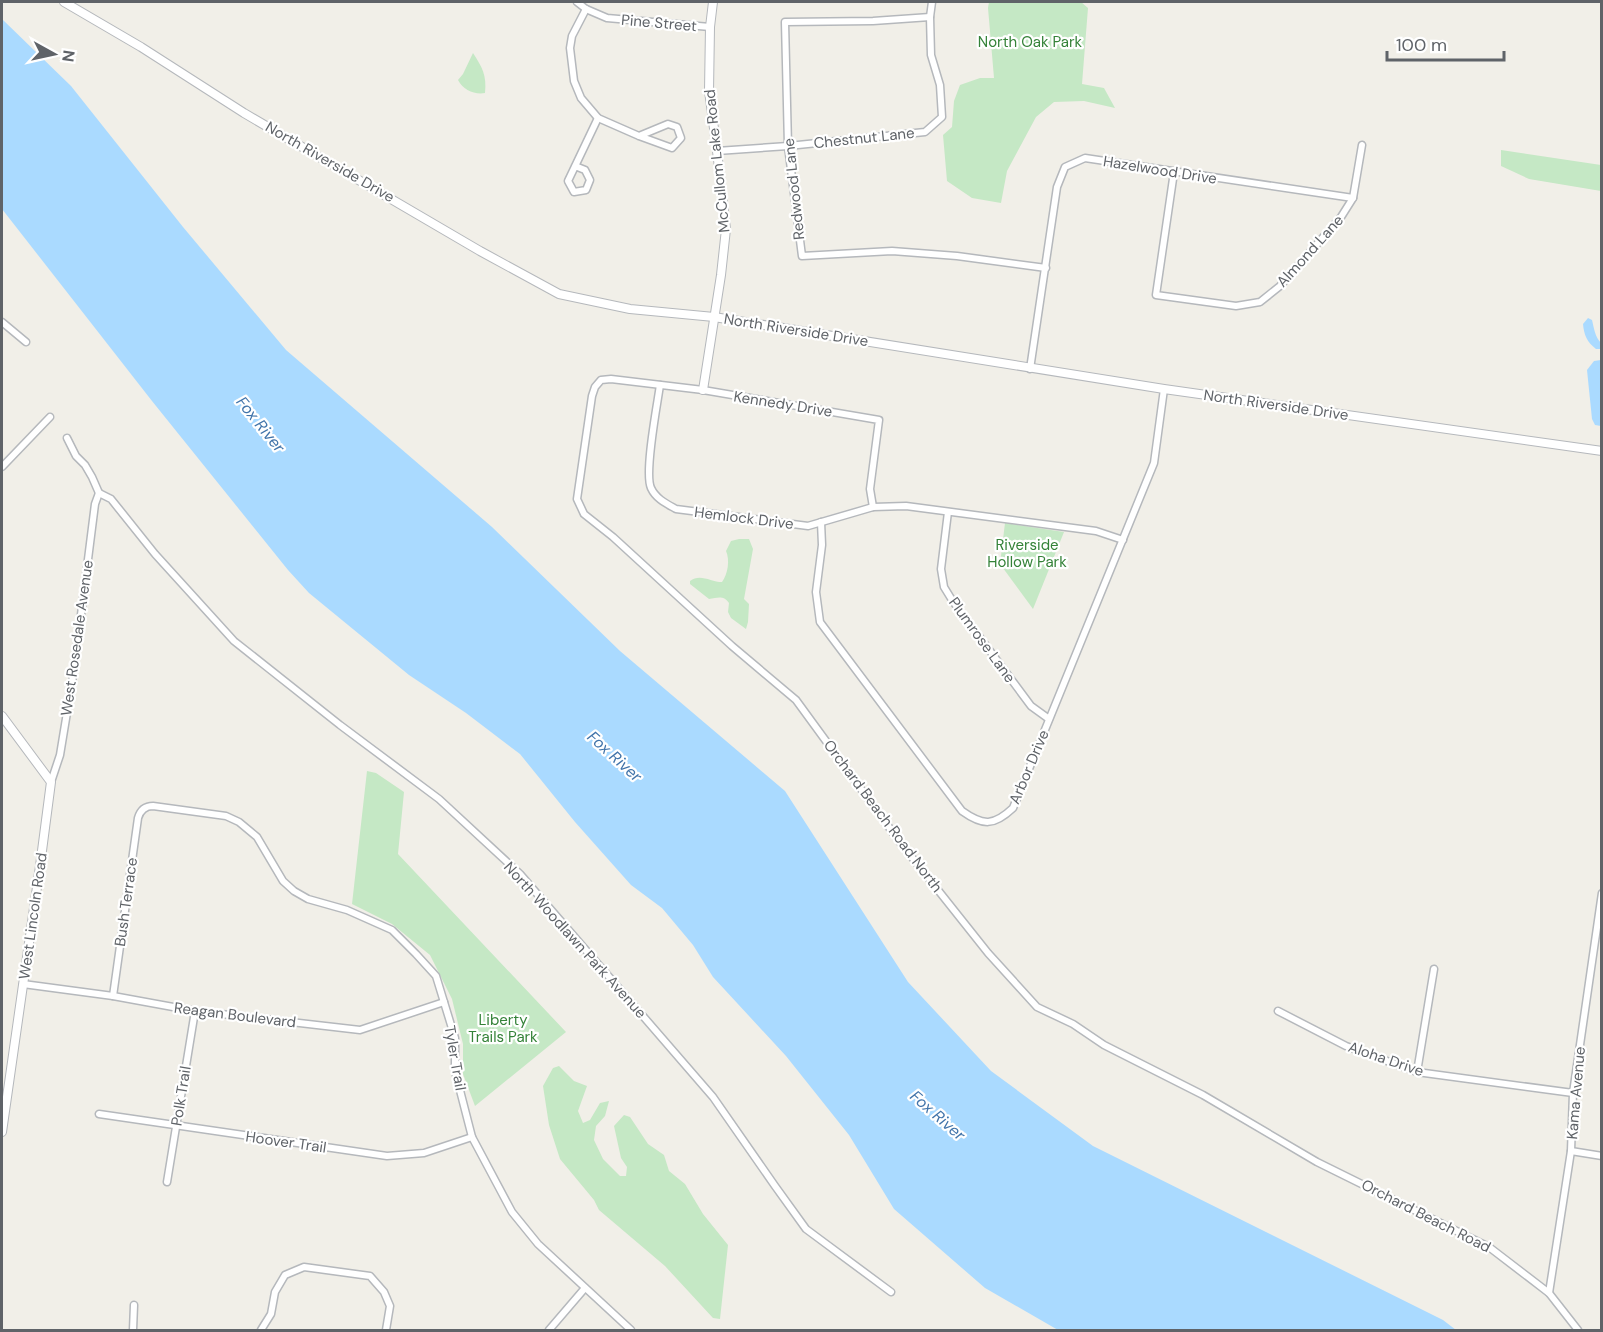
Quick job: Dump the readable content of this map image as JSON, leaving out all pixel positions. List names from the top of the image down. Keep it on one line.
{"streets":{"street":["Pine Street","Chestnut Lane","McCullom Lake Road","North Riverside Drive","Hazelwood Drive","Redwood Lane","Almond Lane","Kennedy Drive","Hemlock Drive","West Rosedale Avenue","Plumrose Lane","Arbor Drive","Orchard Beach Road North","Bush Terrace","West Lincoln Road","North Woodlawn Park Avenue","Reagan Boulevard","Tyler Trail","Aloha Drive","Kama Avenue","Polk Trail","Hoover Trail","Orchard Beach Road"]},"crossings":[["Pine Street","McCullom Lake Road"],["Chestnut Lane","McCullom Lake Road"],["Chestnut Lane","Redwood Lane"],["McCullom Lake Road","North Riverside Drive"],["McCullom Lake Road","Kennedy Drive"],["North Riverside Drive","Hazelwood Drive"],["North Riverside Drive","Arbor Drive"],["Hazelwood Drive","Redwood Lane"],["Hazelwood Drive","Almond Lane"],["Kennedy Drive","Hemlock Drive"],["Kennedy Drive","Orchard Beach Road North"],["Hemlock Drive","Plumrose Lane"],["Hemlock Drive","Arbor Drive"],["West Rosedale Avenue","West Lincoln Road"],["West Rosedale Avenue","North Woodlawn Park Avenue"],["Plumrose Lane","Arbor Drive"],["Orchard Beach Road North","Orchard Beach Road"],["Bush Terrace","Reagan Boulevard"],["Bush Terrace","Tyler Trail"],["West Lincoln Road","Reagan Boulevard"],["Reagan Boulevard","Tyler Trail"],["Reagan Boulevard","Polk Trail"],["Tyler Trail","Hoover Trail"],["Aloha Drive","Kama Avenue"],["Kama Avenue","Orchard Beach Road"],["Polk Trail","Hoover Trail"]],"water":["Fox River"],"parks":["North Oak Park","Riverside Hollow Park","Liberty Trails Park"],"scale_bar":"100 m","north":"right"}
